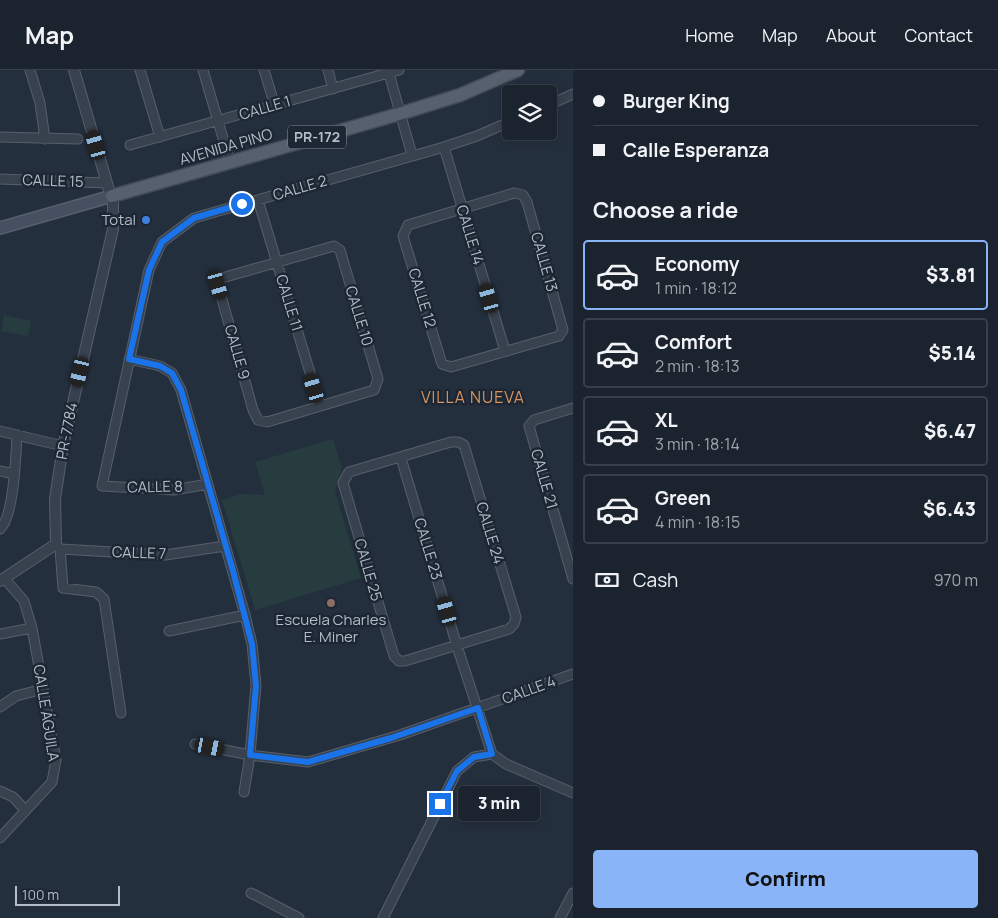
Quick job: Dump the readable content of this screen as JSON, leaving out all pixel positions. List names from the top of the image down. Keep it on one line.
{"streets":{"main road":["PR-172","AVENIDA PINO"],"street":["CALLE 1","CALLE 15","CALLE 2","CALLE 14","CALLE 13","CALLE 12","CALLE 11","CALLE 10","CALLE 9","PR-7784","CALLE 21","CALLE 8","CALLE 24","CALLE 23","CALLE 7","CALLE 25","CALLE 4","CALLE ÁGUILA"]},"crossings":[["PR-172","AVENIDA PINO"],["PR-172","PR-7784"],["AVENIDA PINO","PR-7784"],["CALLE 15","PR-7784"],["CALLE 2","CALLE 14"],["CALLE 2","CALLE 11"],["CALLE 2","CALLE 8"],["CALLE 14","CALLE 13"],["CALLE 14","CALLE 12"],["CALLE 13","CALLE 12"],["CALLE 11","CALLE 10"],["CALLE 11","CALLE 9"],["CALLE 10","CALLE 9"],["PR-7784","CALLE 7"],["CALLE 24","CALLE 23"],["CALLE 24","CALLE 25"],["CALLE 23","CALLE 25"],["CALLE 23","CALLE 4"]],"districts":["VILLA NUEVA"],"places":["Total","Escuela Charles E. Miner"],"scale_bar":"100 m","page":{"header":"Map","nav":["Home","Map","About","Contact"],"banner":["Burger King","Calle Esperanza"],"heading":"Choose a ride","list":[{"name":"Economy","note":"1 min · 18:12","value":"$3.81"},{"name":"Comfort","note":"2 min · 18:13","value":"$5.14"},{"name":"XL","note":"3 min · 18:14","value":"$6.47"},{"name":"Green","note":"4 min · 18:15","value":"$6.43"}],"pay":["Cash","970 m"],"bubble":"3 min","buttons":"Confirm","scale":"100 m"}}
